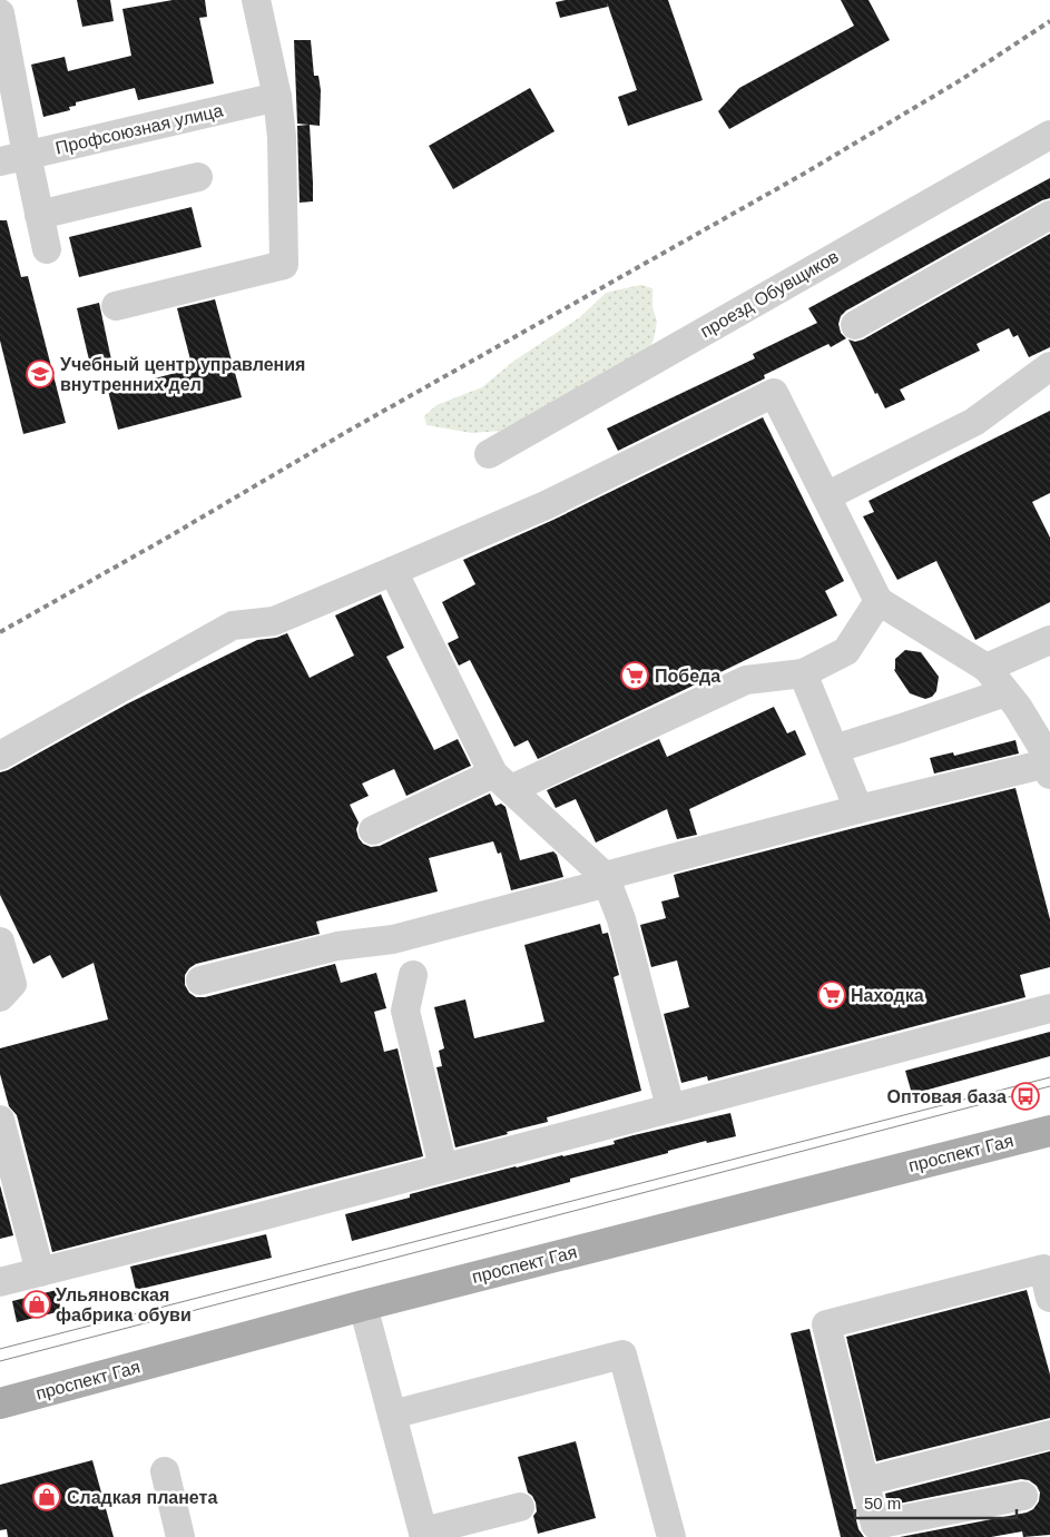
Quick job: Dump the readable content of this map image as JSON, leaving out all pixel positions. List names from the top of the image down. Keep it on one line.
{"streets":{"main road":["проспект Гая"],"street":["Профсоюзная улица","проезд Обувщиков"]},"places":{"school or university":["Учебный центр управления внутренних дел"],"supermarket":["Победа","Находка"],"bus stop":["Оптовая база"],"shop":["Ульяновская фабрика обуви","Сладкая планета"]},"scale_bar":"50 m"}
